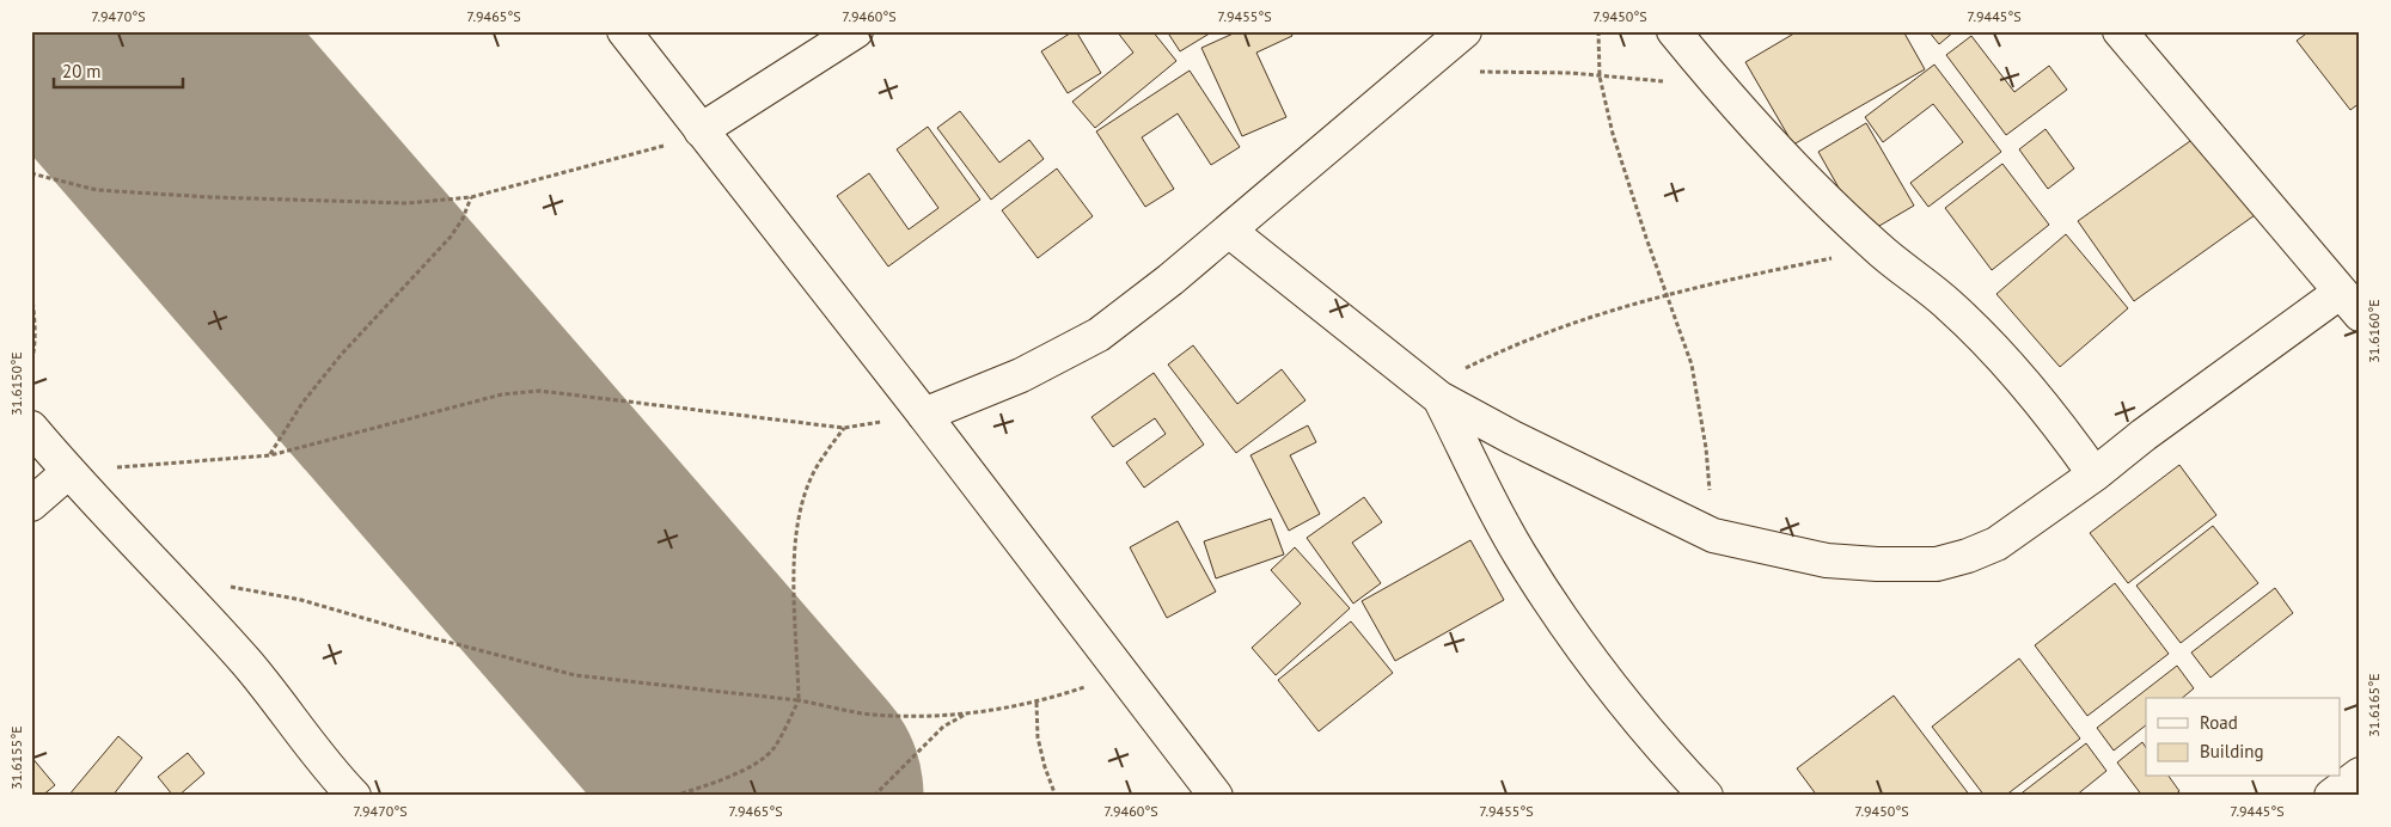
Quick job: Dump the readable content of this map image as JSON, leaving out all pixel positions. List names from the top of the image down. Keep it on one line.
{"legend":["Road","Building"],"scale_bar":"20 m","coordinates":["7.9470°S","7.9465°S","7.9460°S","7.9455°S","7.9450°S","7.9445°S","31.6160°E","31.6150°E","31.6165°E","31.6155°E"]}
